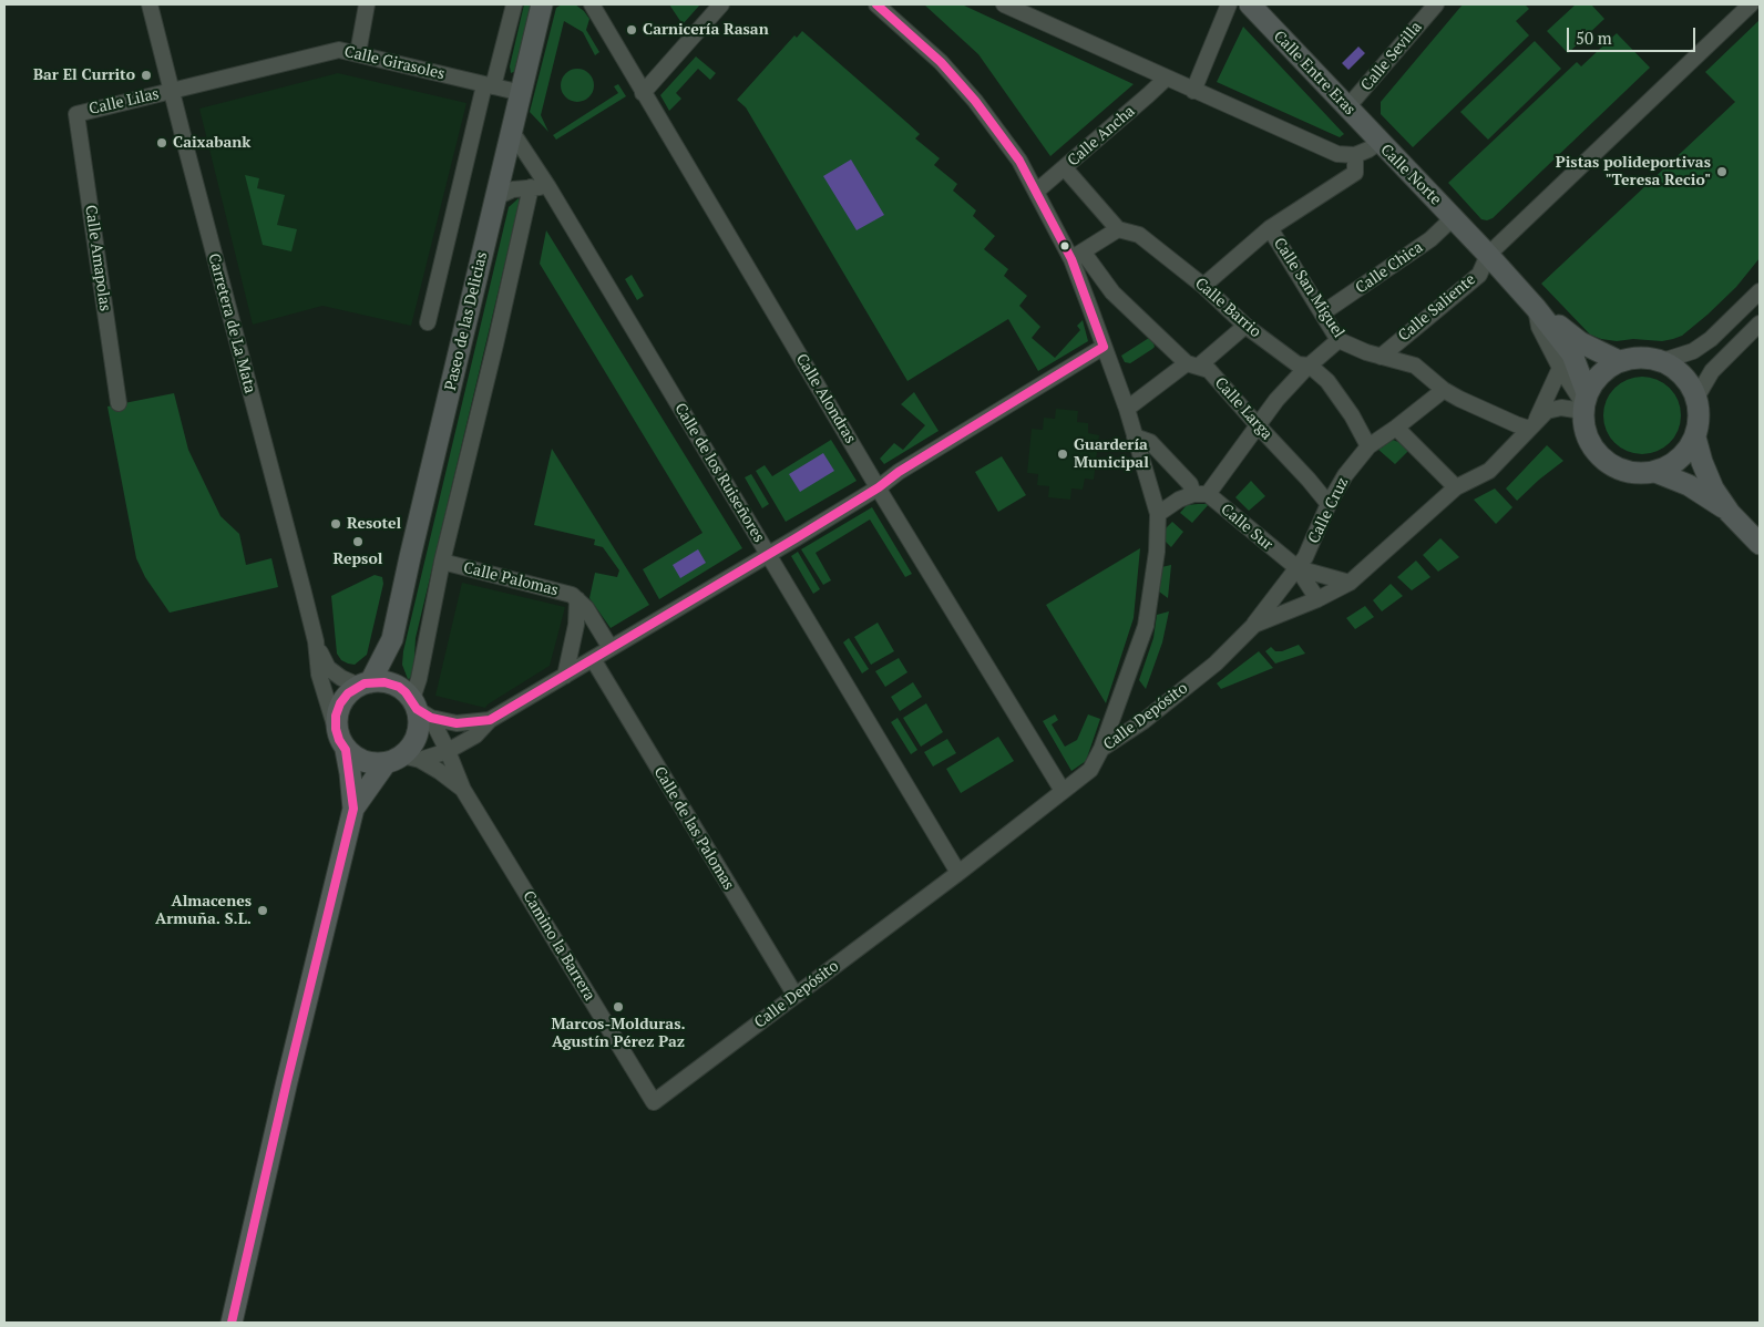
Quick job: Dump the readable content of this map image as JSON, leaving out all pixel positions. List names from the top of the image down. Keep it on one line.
{"streets":{"main road":["Calle Entre Eras","Calle Norte","Paseo de las Delicias"],"street":["Calle Sevilla","Calle Girasoles","Calle Lilas","Calle Ancha","Calle Amapolas","Calle Chica","Calle San Miguel","Calle Barrio","Calle Saliente","Carretera de La Mata","Calle Alondras","Calle Larga","Calle de los Ruiseñores","Calle Cruz","Calle Sur","Calle Palomas","Calle Depósito","Calle de las Palomas","Camino la Barrera"]},"crossings":[["Calle Sevilla","Calle Entre Eras"],["Calle Girasoles","Calle Lilas"],["Calle Girasoles","Paseo de las Delicias"],["Calle Girasoles","Carretera de La Mata"],["Calle Entre Eras","Calle Norte"],["Calle Lilas","Calle Amapolas"],["Calle Lilas","Carretera de La Mata"],["Calle Ancha","Calle Norte"],["Calle Ancha","Calle Barrio"],["Calle Norte","Calle Chica"],["Calle Norte","Calle Saliente"],["Calle Norte","Calle Depósito"],["Calle Chica","Calle San Miguel"],["Calle San Miguel","Calle Saliente"],["Calle San Miguel","Calle Cruz"],["Calle San Miguel","Calle Depósito"],["Calle Barrio","Calle Cruz"],["Paseo de las Delicias","Carretera de La Mata"],["Paseo de las Delicias","Calle de los Ruiseñores"],["Paseo de las Delicias","Camino la Barrera"],["Carretera de La Mata","Camino la Barrera"],["Calle Alondras","Calle Depósito"],["Calle Larga","Calle Cruz"],["Calle de los Ruiseñores","Calle Depósito"],["Calle Cruz","Calle Sur"],["Calle Cruz","Calle Depósito"],["Calle Sur","Calle Depósito"],["Calle Depósito","Calle de las Palomas"],["Calle Depósito","Camino la Barrera"]],"places":["Carnicería Rasan","Bar El Currito","Caixabank","Pistas polideportivas \"Teresa Recio\"","Guardería Municipal","Resotel","Repsol","Almacenes Armuña. S.L.","Marcos-Molduras. Agustín Pérez Paz"],"scale_bar":"50 m"}
